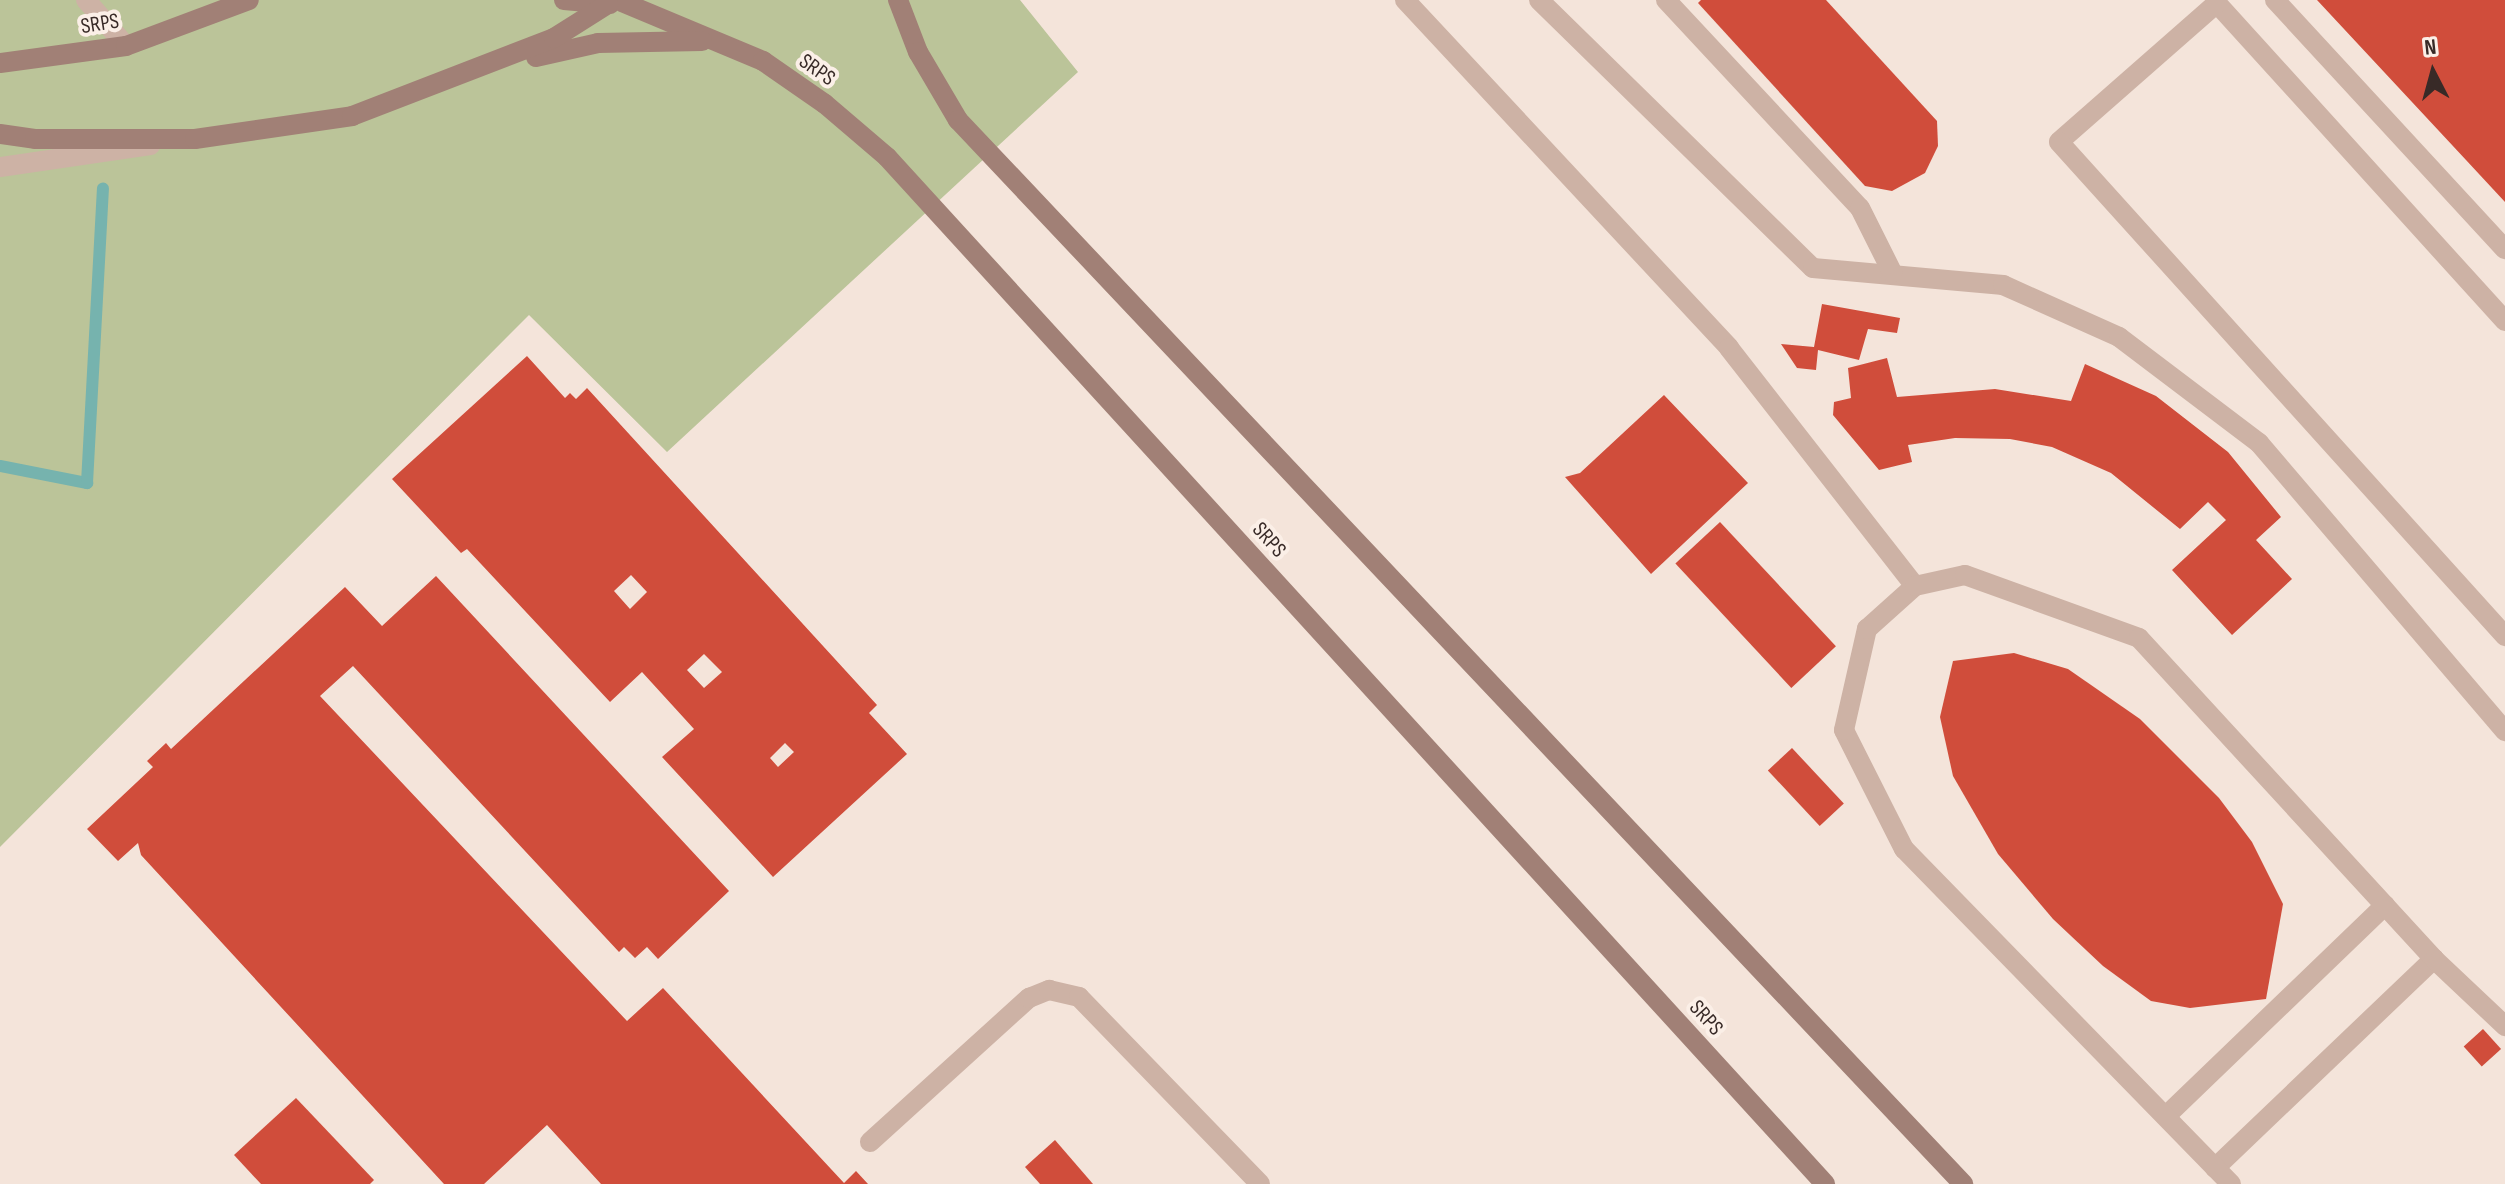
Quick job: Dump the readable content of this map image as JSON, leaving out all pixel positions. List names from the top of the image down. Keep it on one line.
{"streets":{"main road":["SRPS"]},"north":"top"}
